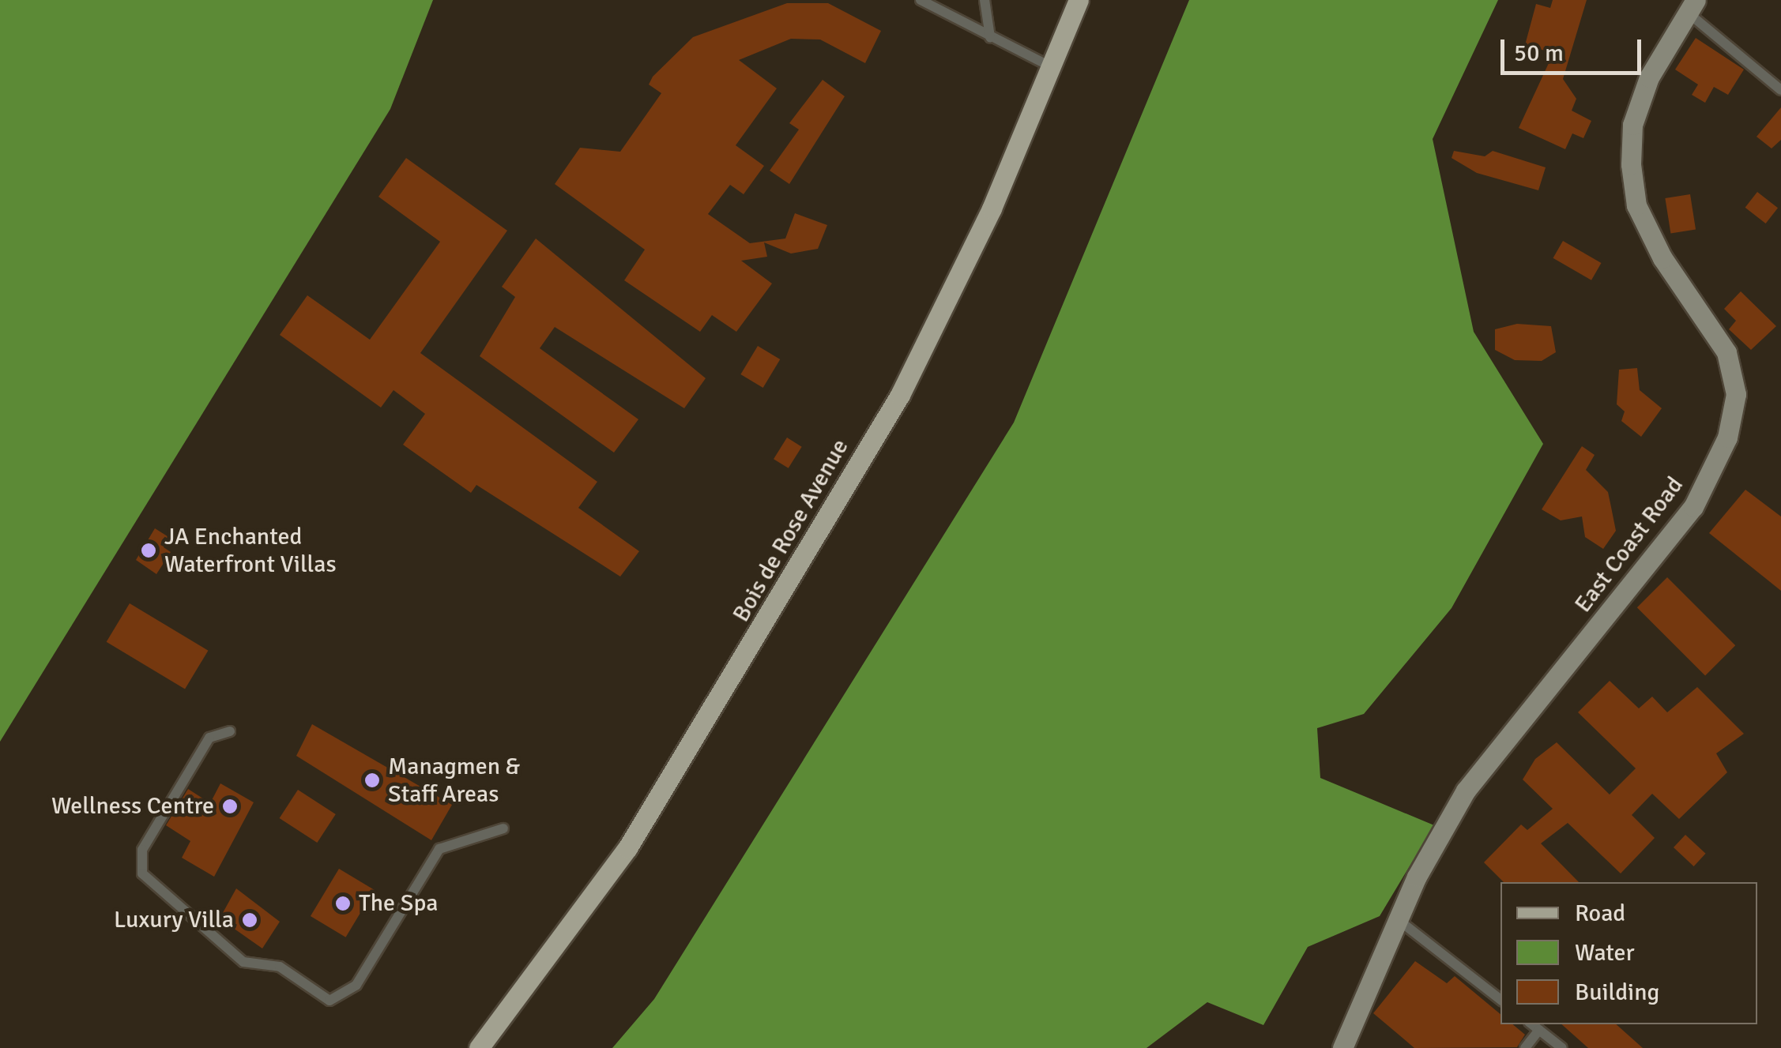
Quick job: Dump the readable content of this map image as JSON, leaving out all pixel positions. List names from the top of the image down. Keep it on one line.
{"streets":{"main road":["Bois de Rose Avenue","East Coast Road"]},"places":["JA Enchanted Waterfront Villas","Managmen & Staff Areas","Wellness Centre","The Spa","Luxury Villa"],"legend":["Road","Water","Building"],"scale_bar":"50 m"}
